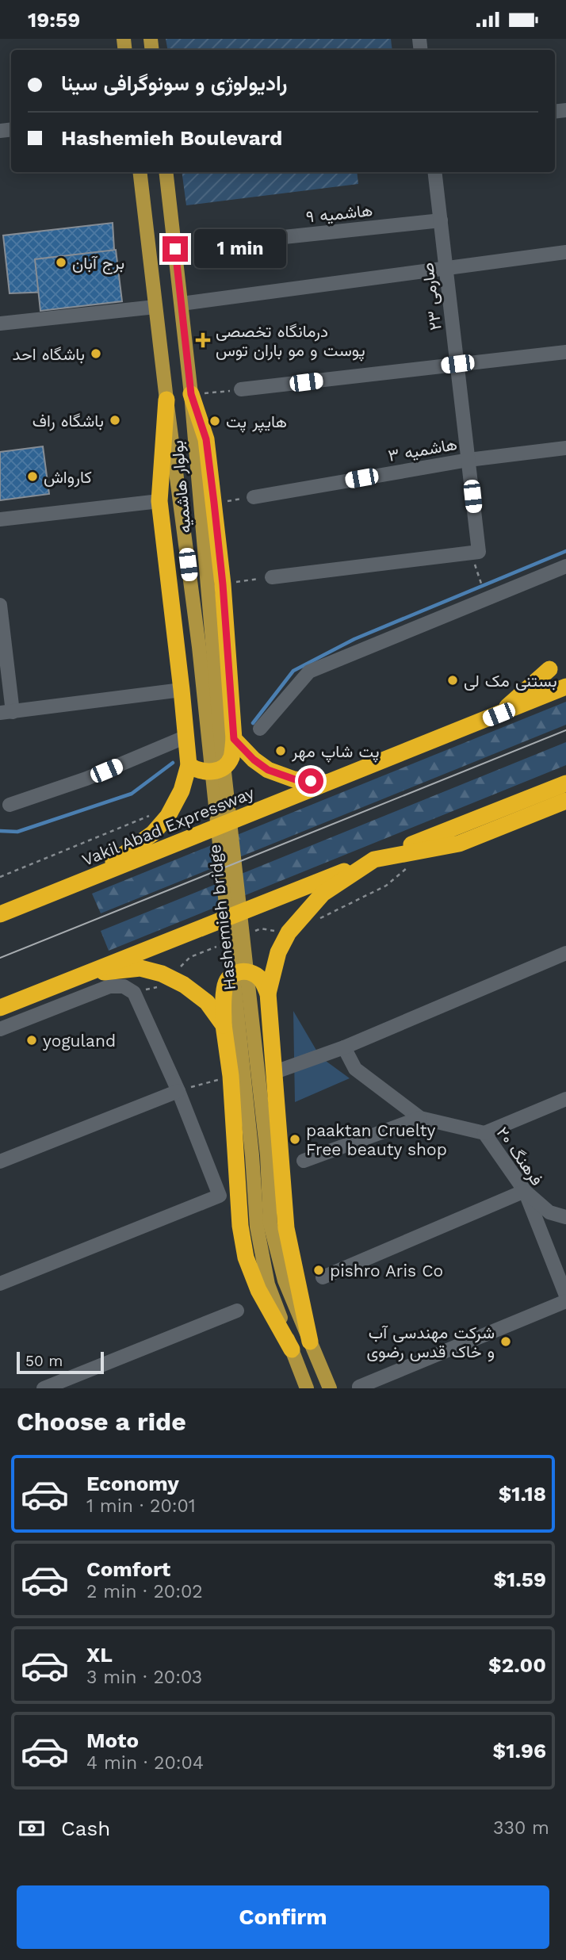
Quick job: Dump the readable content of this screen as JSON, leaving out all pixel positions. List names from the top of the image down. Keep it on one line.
{"streets":{"highway":["Vakil Abad Expressway"],"main road":["بولوار هاشمیه","Hashemieh bridge"],"street":["هاشمیه ۹","صارمی ۲۳","هاشمیه ۳","فرهنگ ۲۰"]},"crossings":[["هاشمیه ۹","صارمی ۲۳"],["صارمی ۲۳","هاشمیه ۳"],["بولوار هاشمیه","Hashemieh bridge"]],"places":{"other":["برج آبان","باشگاه احد","باشگاه راف","هایپر پت","کارواش","بستنی مک لی","پت شاپ مهر","yoguland","paaktan Cruelty Free beauty shop","pishro Aris Co","شرکت مهندسی آب و خاک قدس رضوی"],"health":["درمانگاه تخصصی پوست و مو باران توس"]},"scale_bar":"50 m","page":{"status":"19:59","banner":["رادیولوژی و سونوگرافی سینا","Hashemieh Boulevard"],"bubble":"1 min","scale":"50 m","heading":"Choose a ride","list":[{"name":"Economy","note":"1 min · 20:01","value":"$1.18"},{"name":"Comfort","note":"2 min · 20:02","value":"$1.59"},{"name":"XL","note":"3 min · 20:03","value":"$2.00"},{"name":"Moto","note":"4 min · 20:04","value":"$1.96"}],"pay":["Cash","330 m"],"buttons":"Confirm"}}
